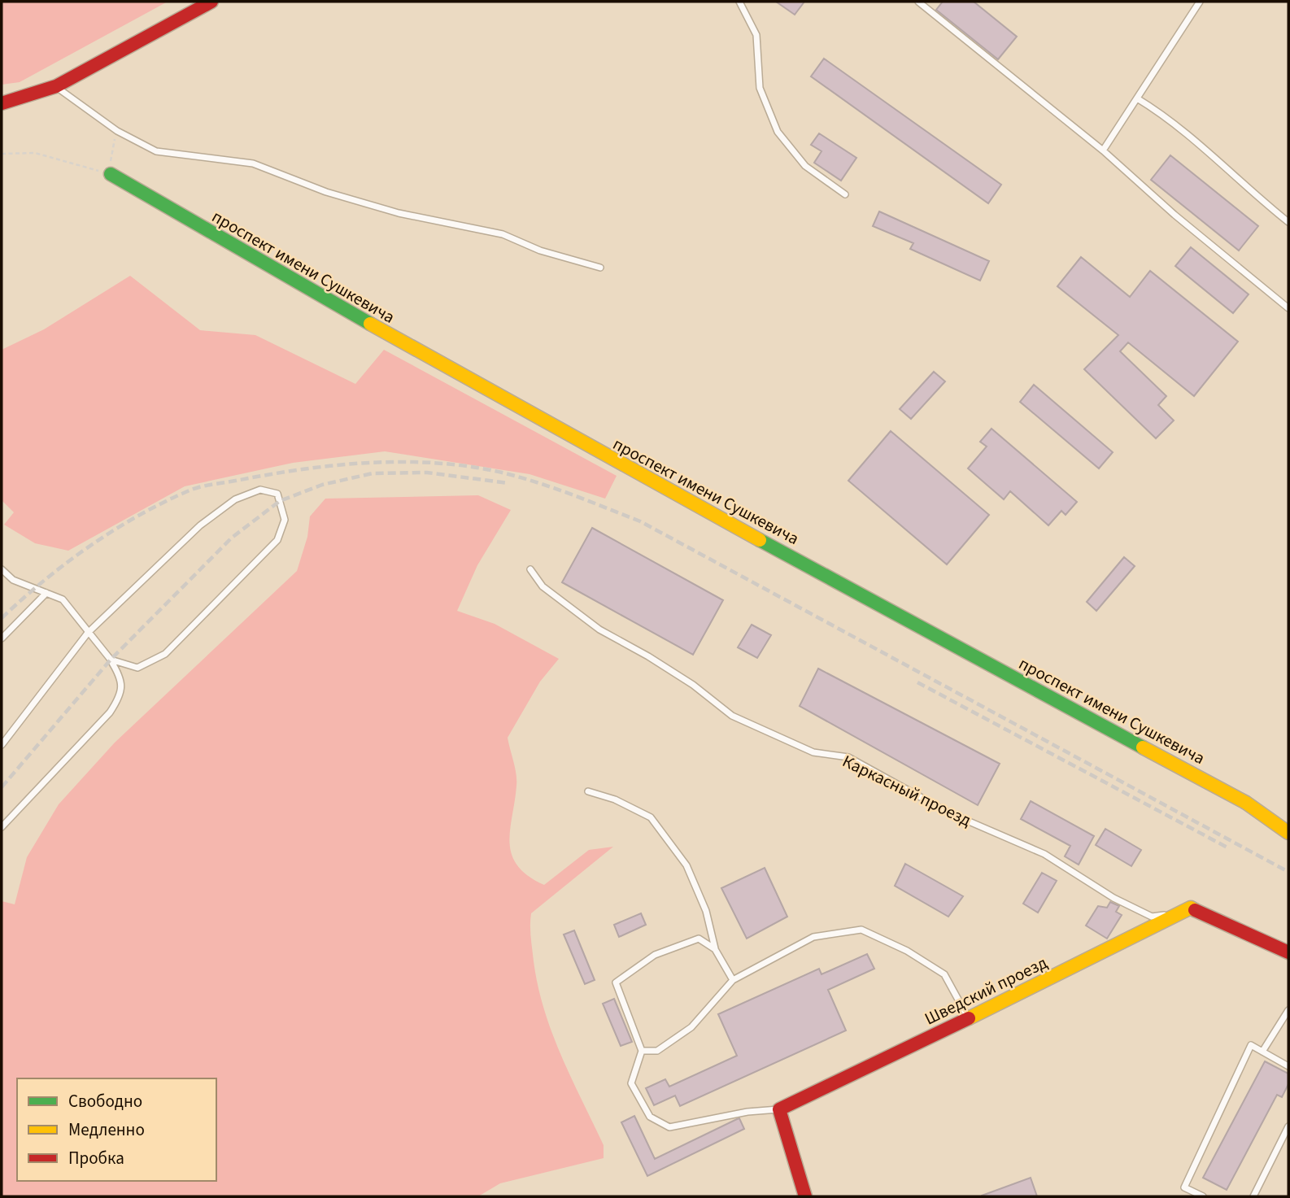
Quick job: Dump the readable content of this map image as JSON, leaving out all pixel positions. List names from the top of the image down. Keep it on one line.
{"streets":{"street":["проспект имени Сушкевича","Шведский проезд"],"lane":["Каркасный проезд"]},"crossings":[["Каркасный проезд","Шведский проезд"]],"legend":["Свободно","Медленно","Пробка"]}
